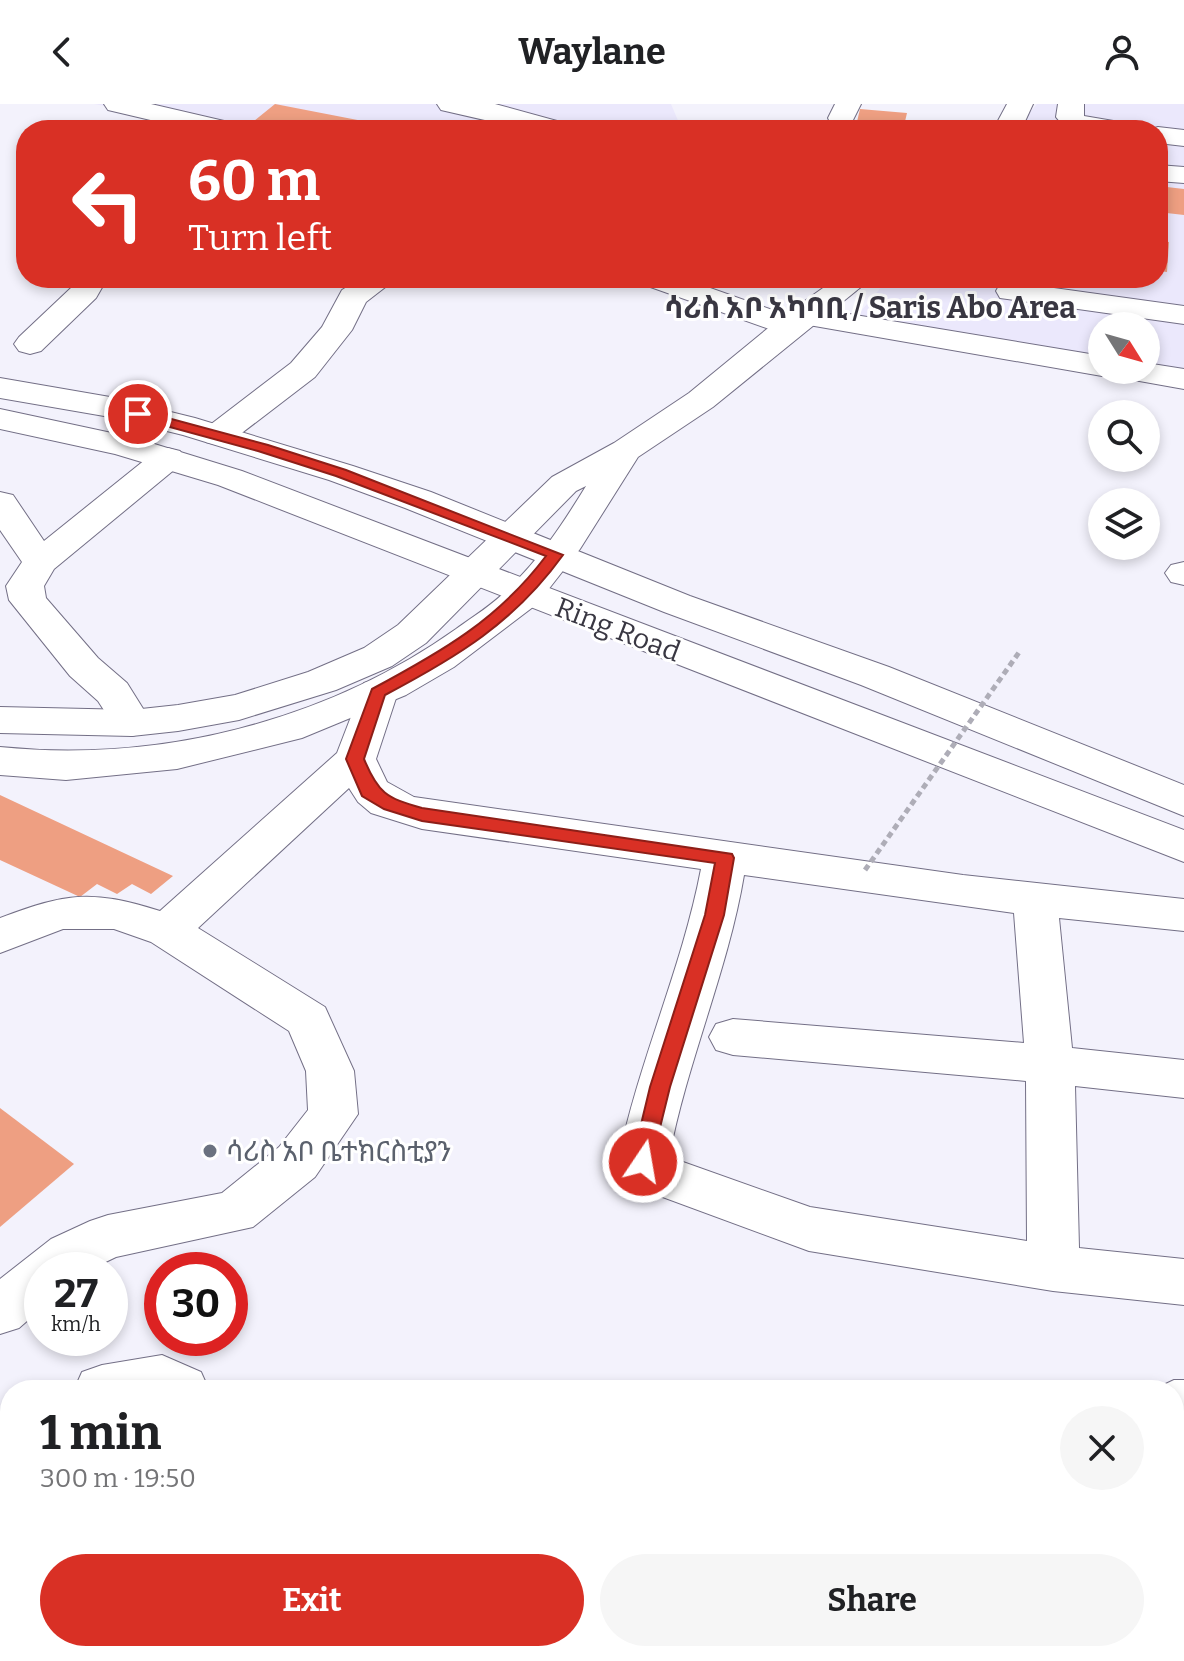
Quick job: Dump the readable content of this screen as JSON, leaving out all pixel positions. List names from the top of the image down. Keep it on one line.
{"streets":{"main road":["Ring Road"]},"districts":["ሳሪስ አቦ አካባቢ / Saris Abo Area"],"places":["ሳሪስ አቦ ቤተክርስቲያን"],"north":"bottom right","page":{"header":"Waylane","turn":["60 m","Turn left"],"speed":"27 km/h","limit":"30","heading":["1 min","300 m · 19:50"],"buttons":["Exit","Share"]}}
